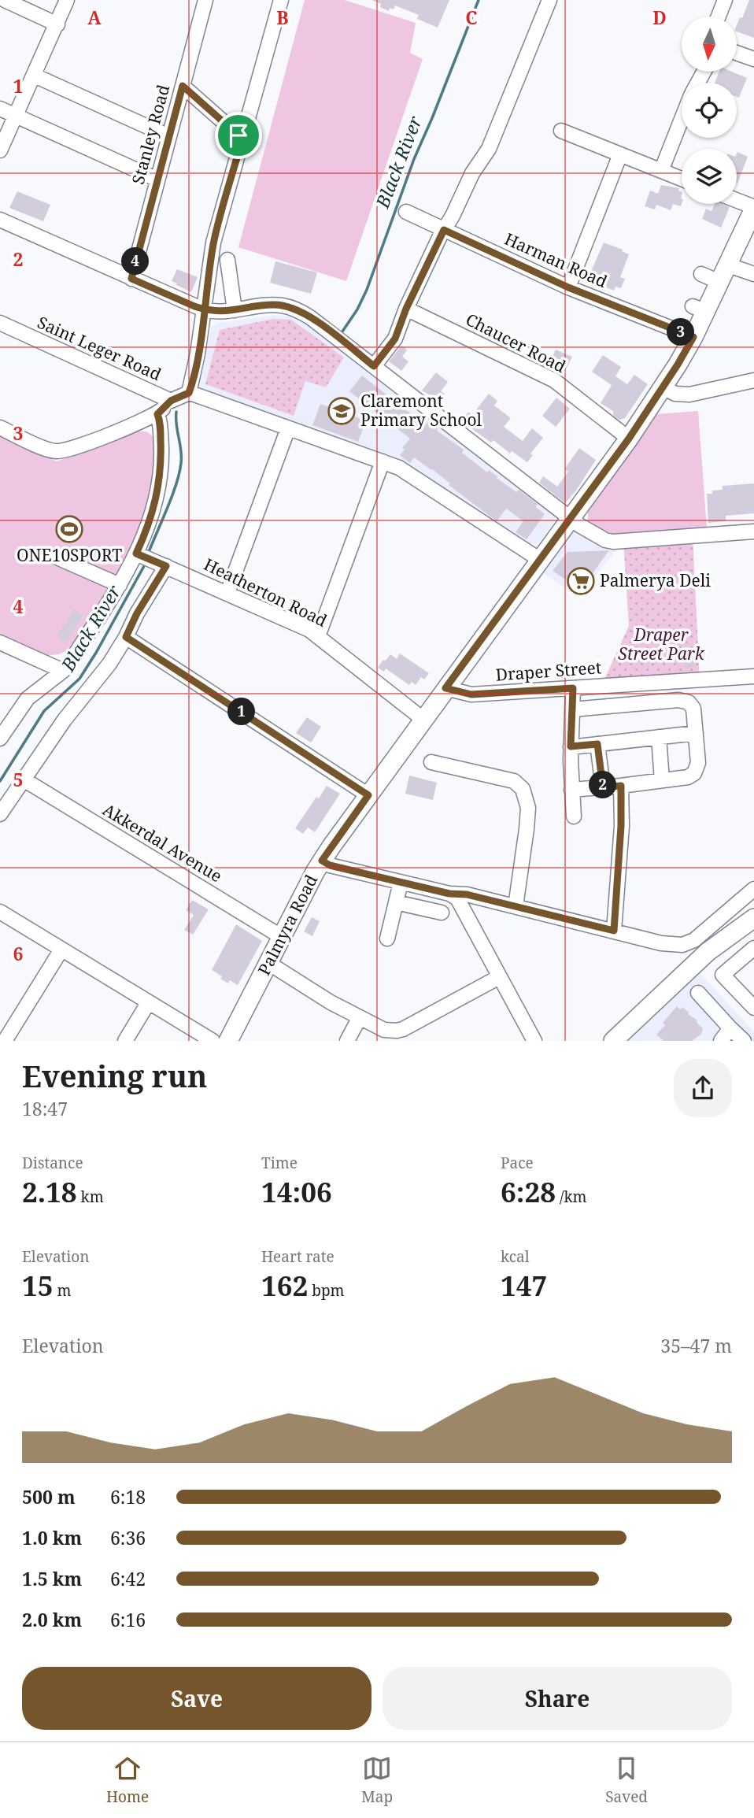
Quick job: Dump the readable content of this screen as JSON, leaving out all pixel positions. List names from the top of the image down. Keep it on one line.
{"streets":{"main road":["Palmyra Road"],"street":["Stanley Road","Harman Road","Chaucer Road","Saint Leger Road","Heatherton Road","Draper Street","Akkerdal Avenue"]},"crossings":[["Harman Road","Palmyra Road"],["Chaucer Road","Palmyra Road"],["Heatherton Road","Palmyra Road"],["Draper Street","Palmyra Road"],["Akkerdal Avenue","Palmyra Road"]],"water":["Black River"],"parks":["Draper Street Park"],"places":{"school or university":["Claremont Primary School"],"sports":["ONE10SPORT"],"supermarket":["Palmerya Deli"]},"north":"bottom","page":{"pins":["4","3","1","2"],"heading":["Evening run","18:47"],"stats":[["Distance","2.18 km"],["Time","14:06"],["Pace","6:28 /km"],["Elevation","15 m"],["Heart rate","162 bpm"],["kcal","147"]],"chart":["Elevation","35–47 m"],"list":[{"name":"500 m","note":"6:18"},{"name":"1.0 km","note":"6:36"},{"name":"1.5 km","note":"6:42"},{"name":"2.0 km","note":"6:16"}],"buttons":["Save","Share"],"tabs":["Home","Map","Saved"]},"grid":{"columns":["A","B","C","D"],"rows":["1","2","3","4","5","6"]}}
